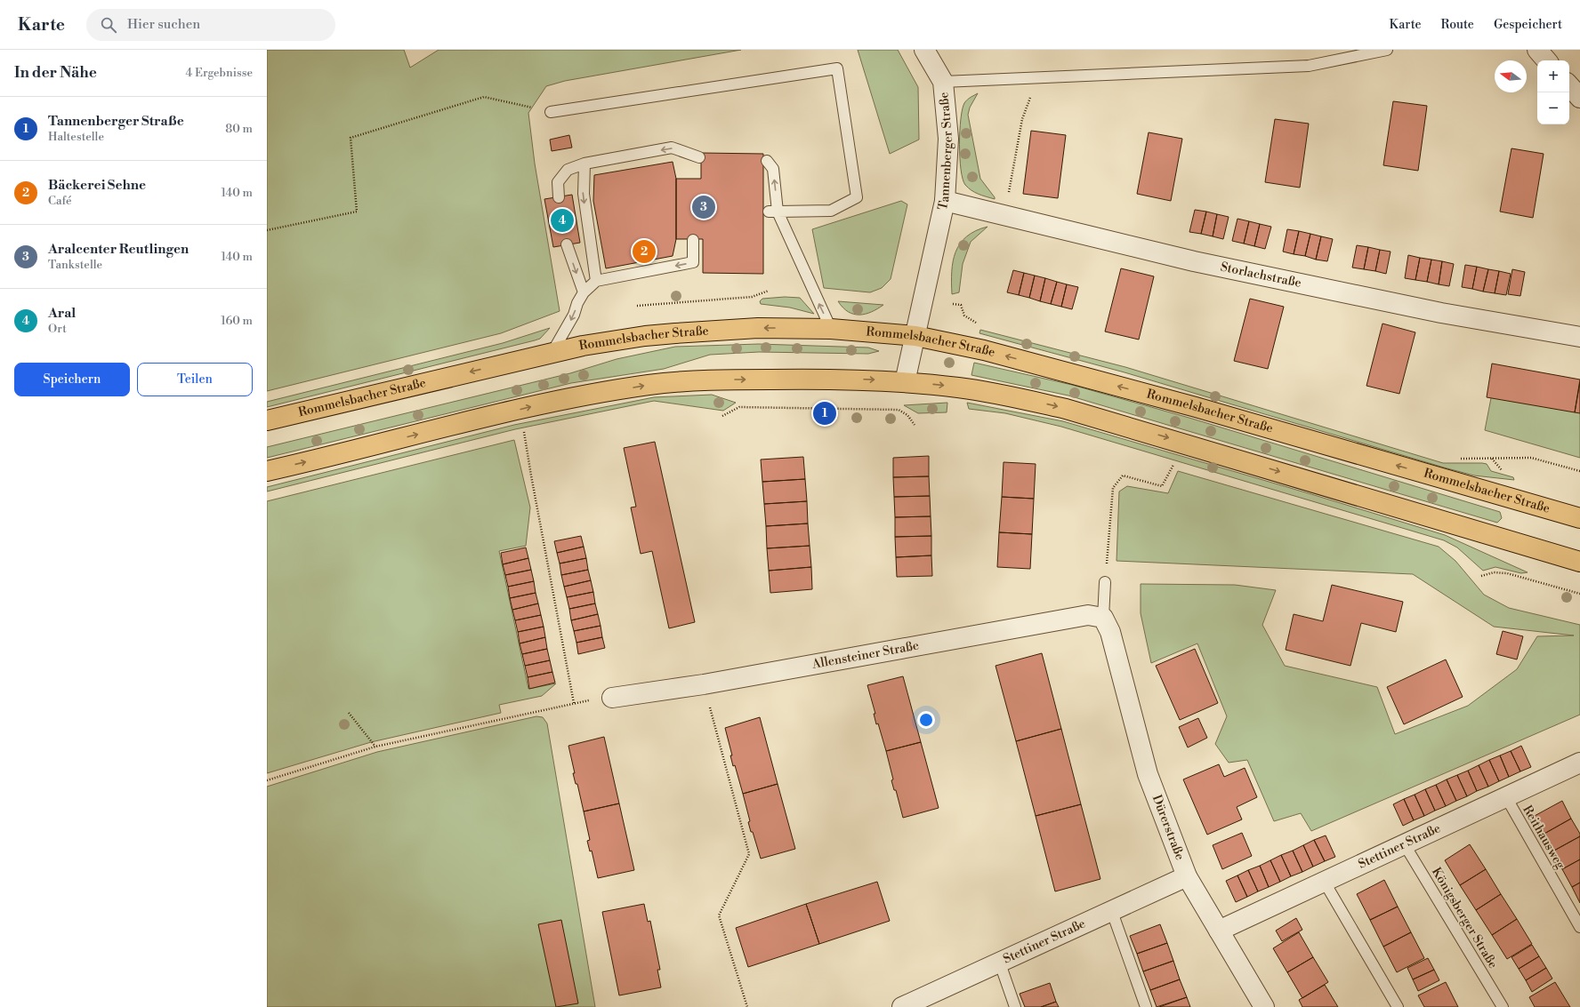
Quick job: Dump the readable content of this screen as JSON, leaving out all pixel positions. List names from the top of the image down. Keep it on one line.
{"streets":{"main road":["Rommelsbacher Straße"],"street":["Tannenberger Straße","Storlachstraße","Allensteiner Straße","Dürerstraße","Stettiner Straße"],"lane":["Reithausweg","Königsberger Straße"]},"crossings":[["Tannenberger Straße","Storlachstraße"],["Tannenberger Straße","Rommelsbacher Straße"],["Allensteiner Straße","Dürerstraße"],["Dürerstraße","Stettiner Straße"],["Reithausweg","Stettiner Straße"],["Stettiner Straße","Königsberger Straße"]],"north":"left","page":{"header":"Karte","search":"Hier suchen","nav":["Karte","Route","Gespeichert"],"heading":["In der Nähe","4 Ergebnisse"],"map_buttons":["+","−"],"list":[{"mark":"1","name":"Tannenberger Straße","note":"Haltestelle","value":"80 m"},{"mark":"2","name":"Bäckerei Sehne","note":"Café","value":"140 m"},{"mark":"3","name":"Aralcenter Reutlingen","note":"Tankstelle","value":"140 m"},{"mark":"4","name":"Aral","note":"Ort","value":"160 m"}],"pins":["3","4","2","1"],"buttons":["Speichern","Teilen"]}}
